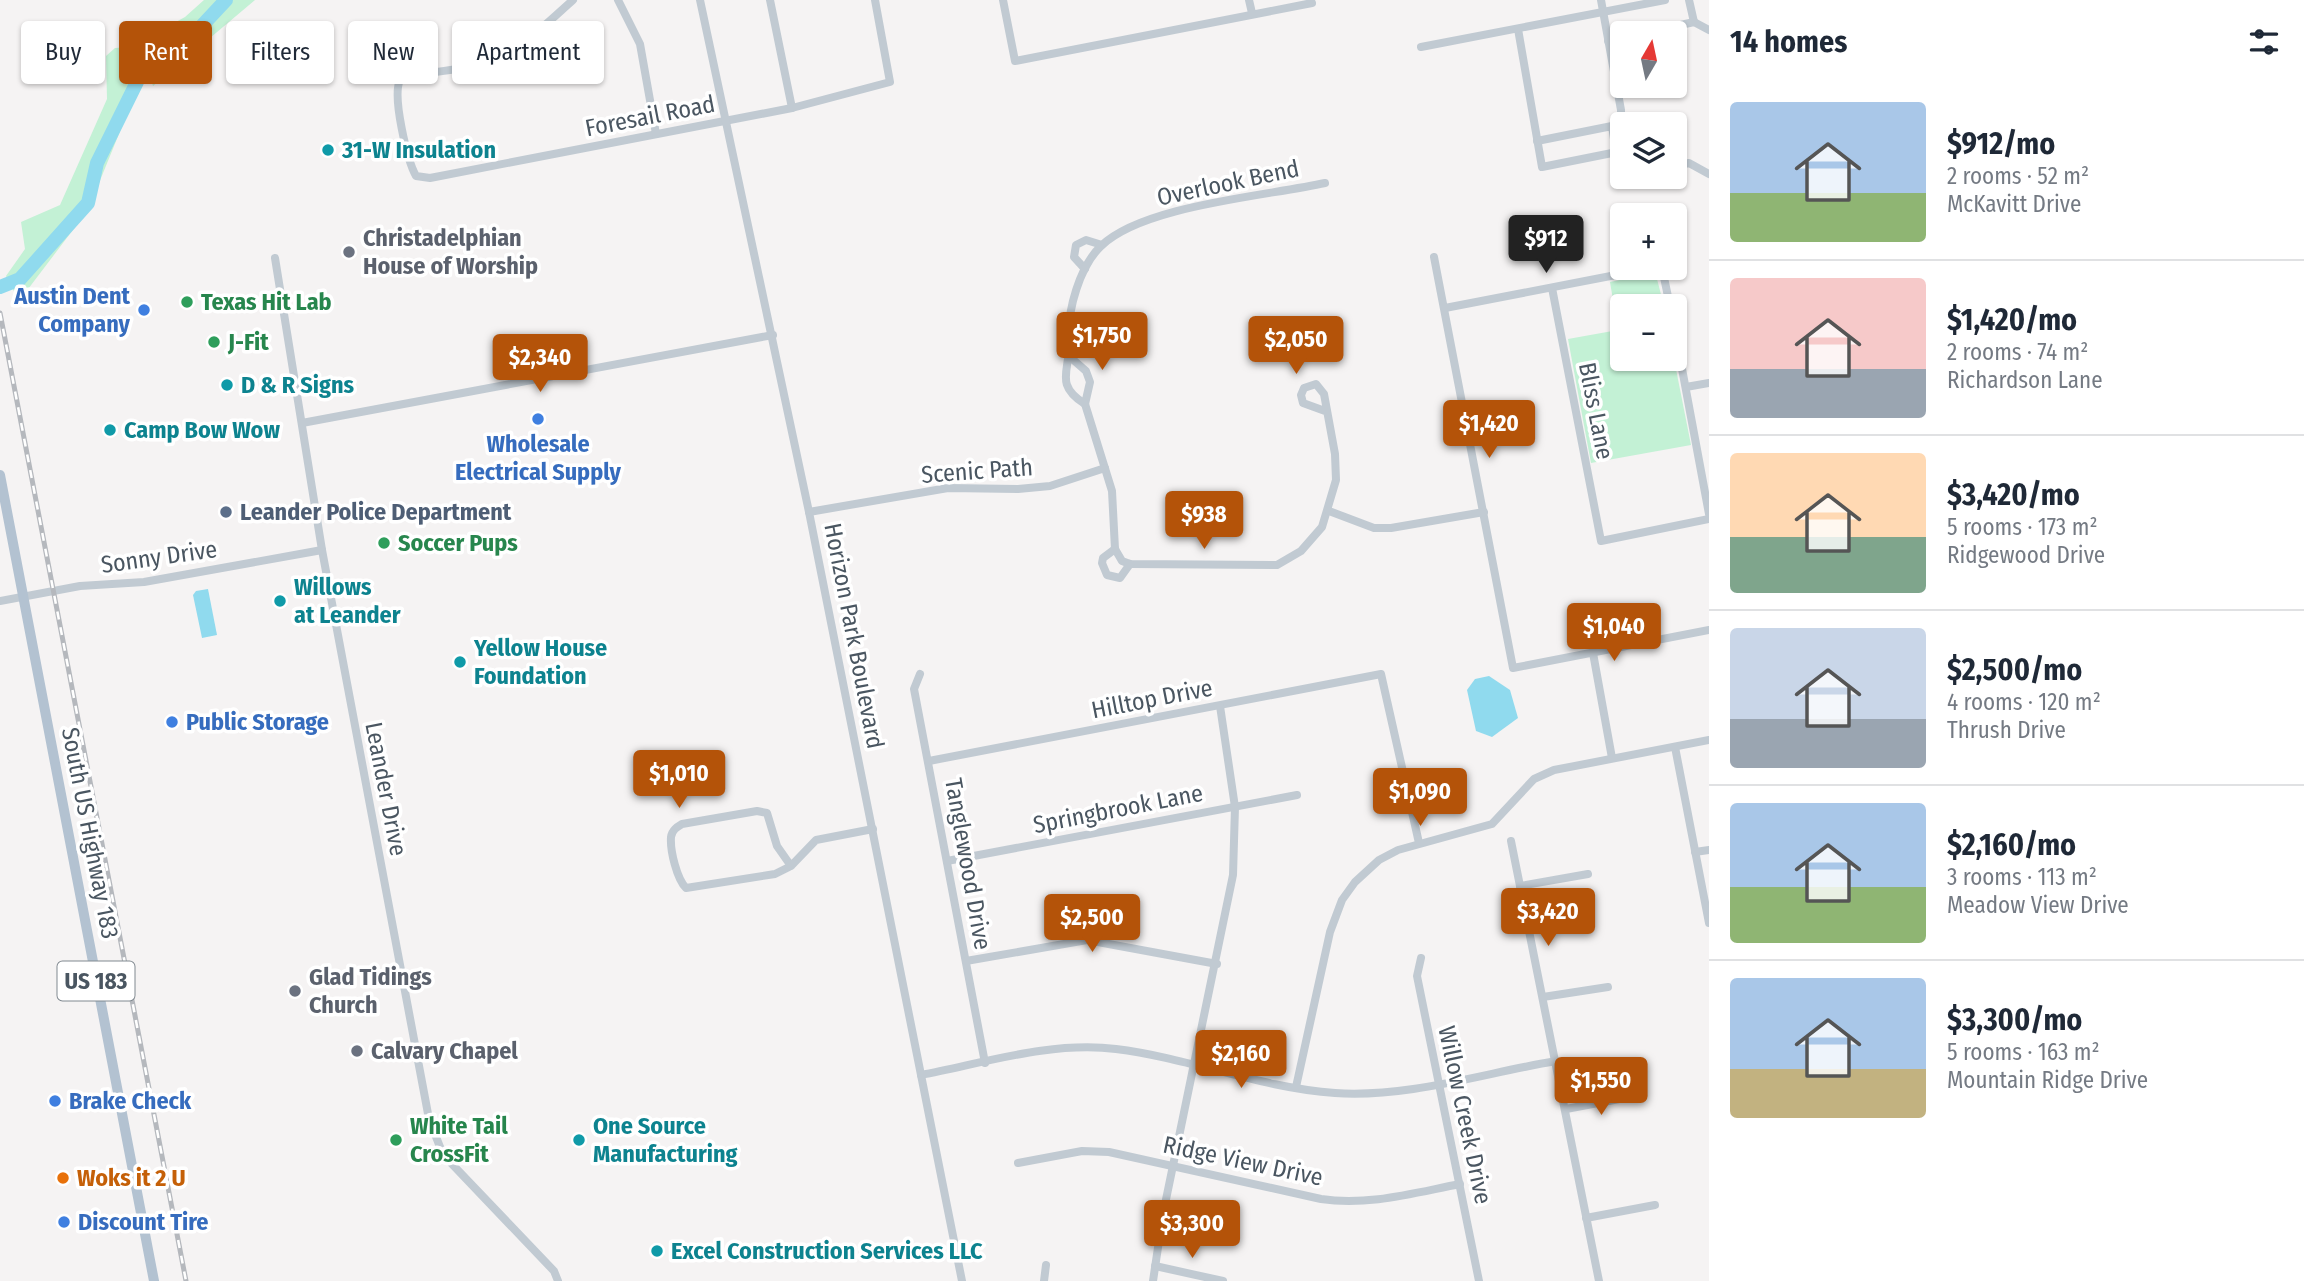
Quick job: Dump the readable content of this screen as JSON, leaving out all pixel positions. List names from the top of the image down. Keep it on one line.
{"streets":{"main road":["South US Highway 183","US 183"],"street":["Foresail Road","Overlook Bend","Bliss Lane","Scenic Path","Sonny Drive","Horizon Park Boulevard","Hilltop Drive","Leander Drive","Springbrook Lane","Tanglewood Drive","Willow Creek Drive","Ridge View Drive"]},"crossings":[["Foresail Road","Horizon Park Boulevard"],["Overlook Bend","Scenic Path"],["Scenic Path","Horizon Park Boulevard"],["Sonny Drive","Leander Drive"],["Sonny Drive","South US Highway 183"],["Hilltop Drive","Tanglewood Drive"],["Springbrook Lane","Tanglewood Drive"],["Willow Creek Drive","Ridge View Drive"]],"places":["31-W Insulation","Christadelphian House of Worship","Texas Hit Lab","Austin Dent Company","J-Fit","D & R Signs","Wholesale Electrical Supply","Camp Bow Wow","Leander Police Department","Soccer Pups","Willows at Leander","Yellow House Foundation","Public Storage","Glad Tidings Church","Calvary Chapel","Brake Check","White Tail CrossFit","One Source Manufacturing","Woks it 2 U","Discount Tire","Excel Construction Services LLC"],"north":"top","page":{"heading":"14 homes","map_buttons":["+","−"],"chip":["Buy","Rent","Filters","New","Apartment"],"list":[{"name":"$912/mo","note":"2 rooms · 52 m² · McKavitt Drive"},{"name":"$1,420/mo","note":"2 rooms · 74 m² · Richardson Lane"},{"name":"$3,420/mo","note":"5 rooms · 173 m² · Ridgewood Drive"},{"name":"$2,500/mo","note":"4 rooms · 120 m² · Thrush Drive"},{"name":"$2,160/mo","note":"3 rooms · 113 m² · Meadow View Drive"},{"name":"$3,300/mo","note":"5 rooms · 163 m² · Mountain Ridge Drive"}],"price":["$912","$1,750","$2,050","$2,340","$1,420","$938","$1,040","$1,010","$1,090","$3,420","$2,500","$2,160","$1,550","$3,300"]}}
